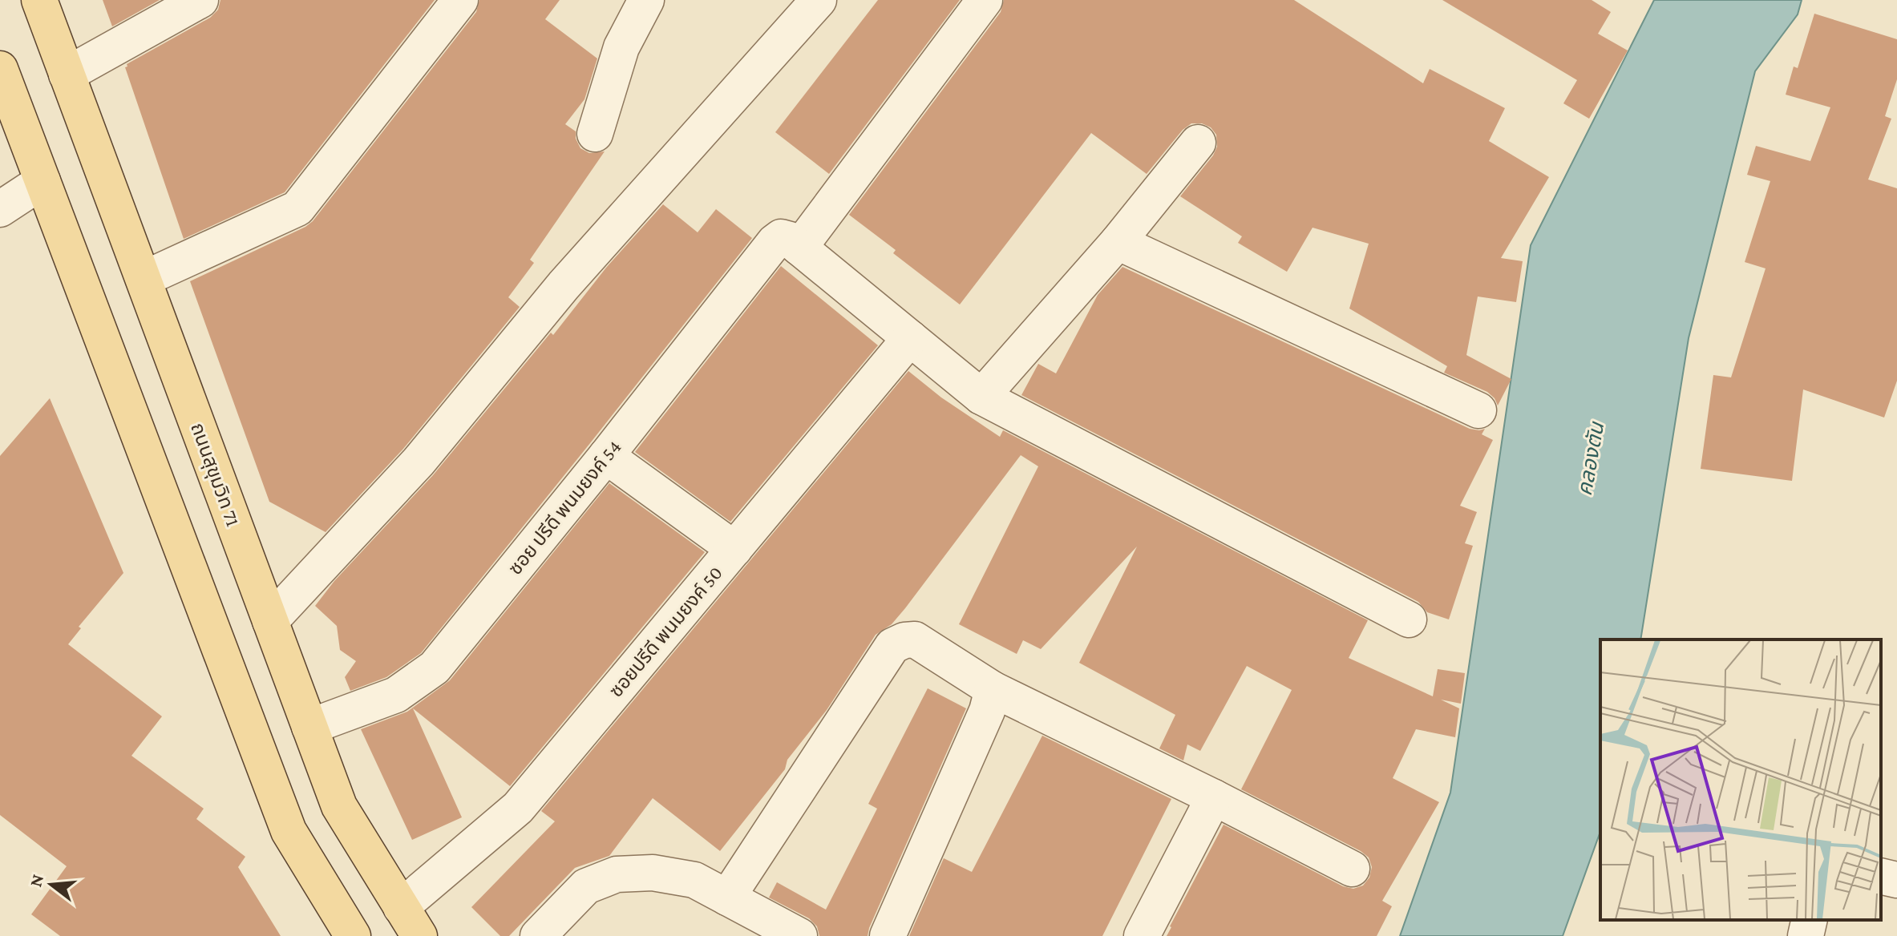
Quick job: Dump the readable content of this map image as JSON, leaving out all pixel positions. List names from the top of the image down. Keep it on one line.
{"streets":{"main road":["ถนนสุขุมวิท 71"],"street":["ซอย ปรีดี พนมยงค์ 54","ซอยปรีดี พนมยงค์ 50"]},"crossings":[["ถนนสุขุมวิท 71","ซอย ปรีดี พนมยงค์ 54"],["ถนนสุขุมวิท 71","ซอยปรีดี พนมยงค์ 50"]],"water":["คลองตัน"],"north":"left"}
